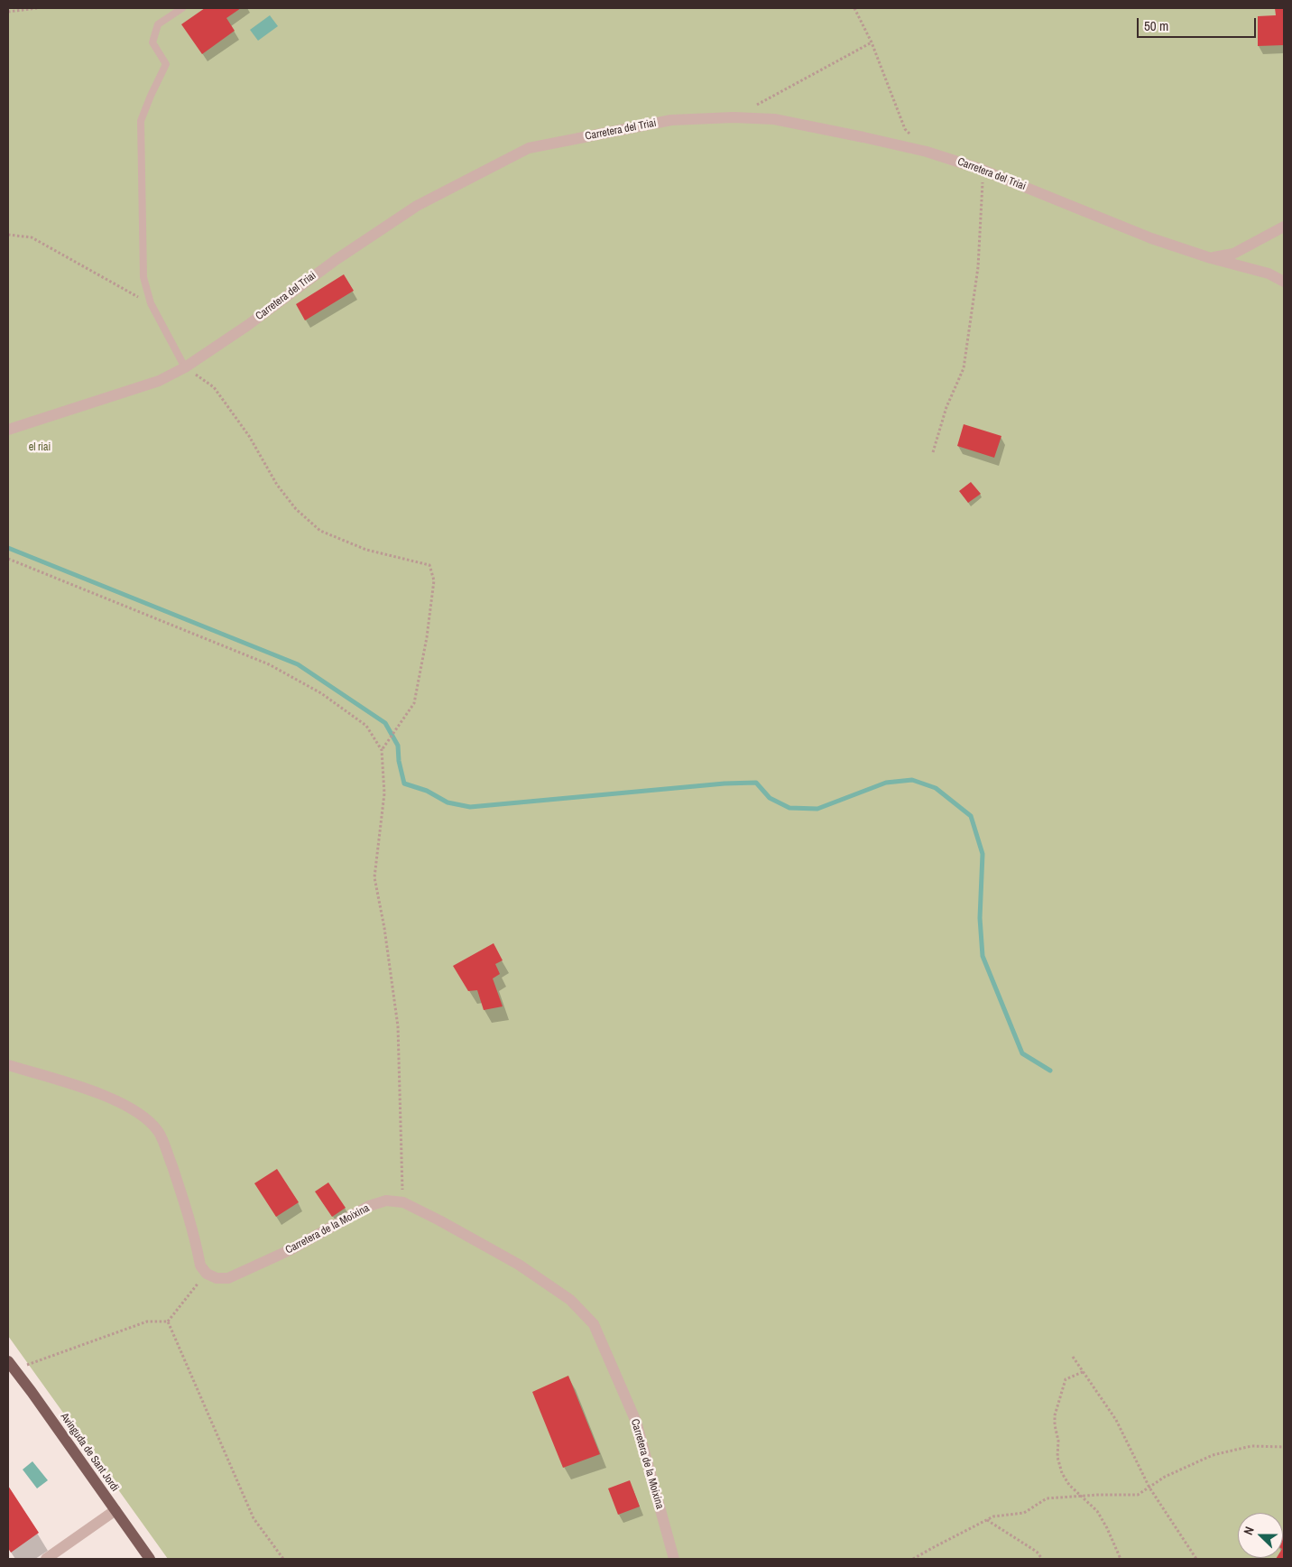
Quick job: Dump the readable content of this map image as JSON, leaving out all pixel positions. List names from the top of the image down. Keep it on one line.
{"streets":{"main road":["Avinguda de Sant Jordi"],"street":["Carretera del Triai","Carretera de la Moixina"]},"parks":["el riai"],"scale_bar":"50 m","north":"left"}
